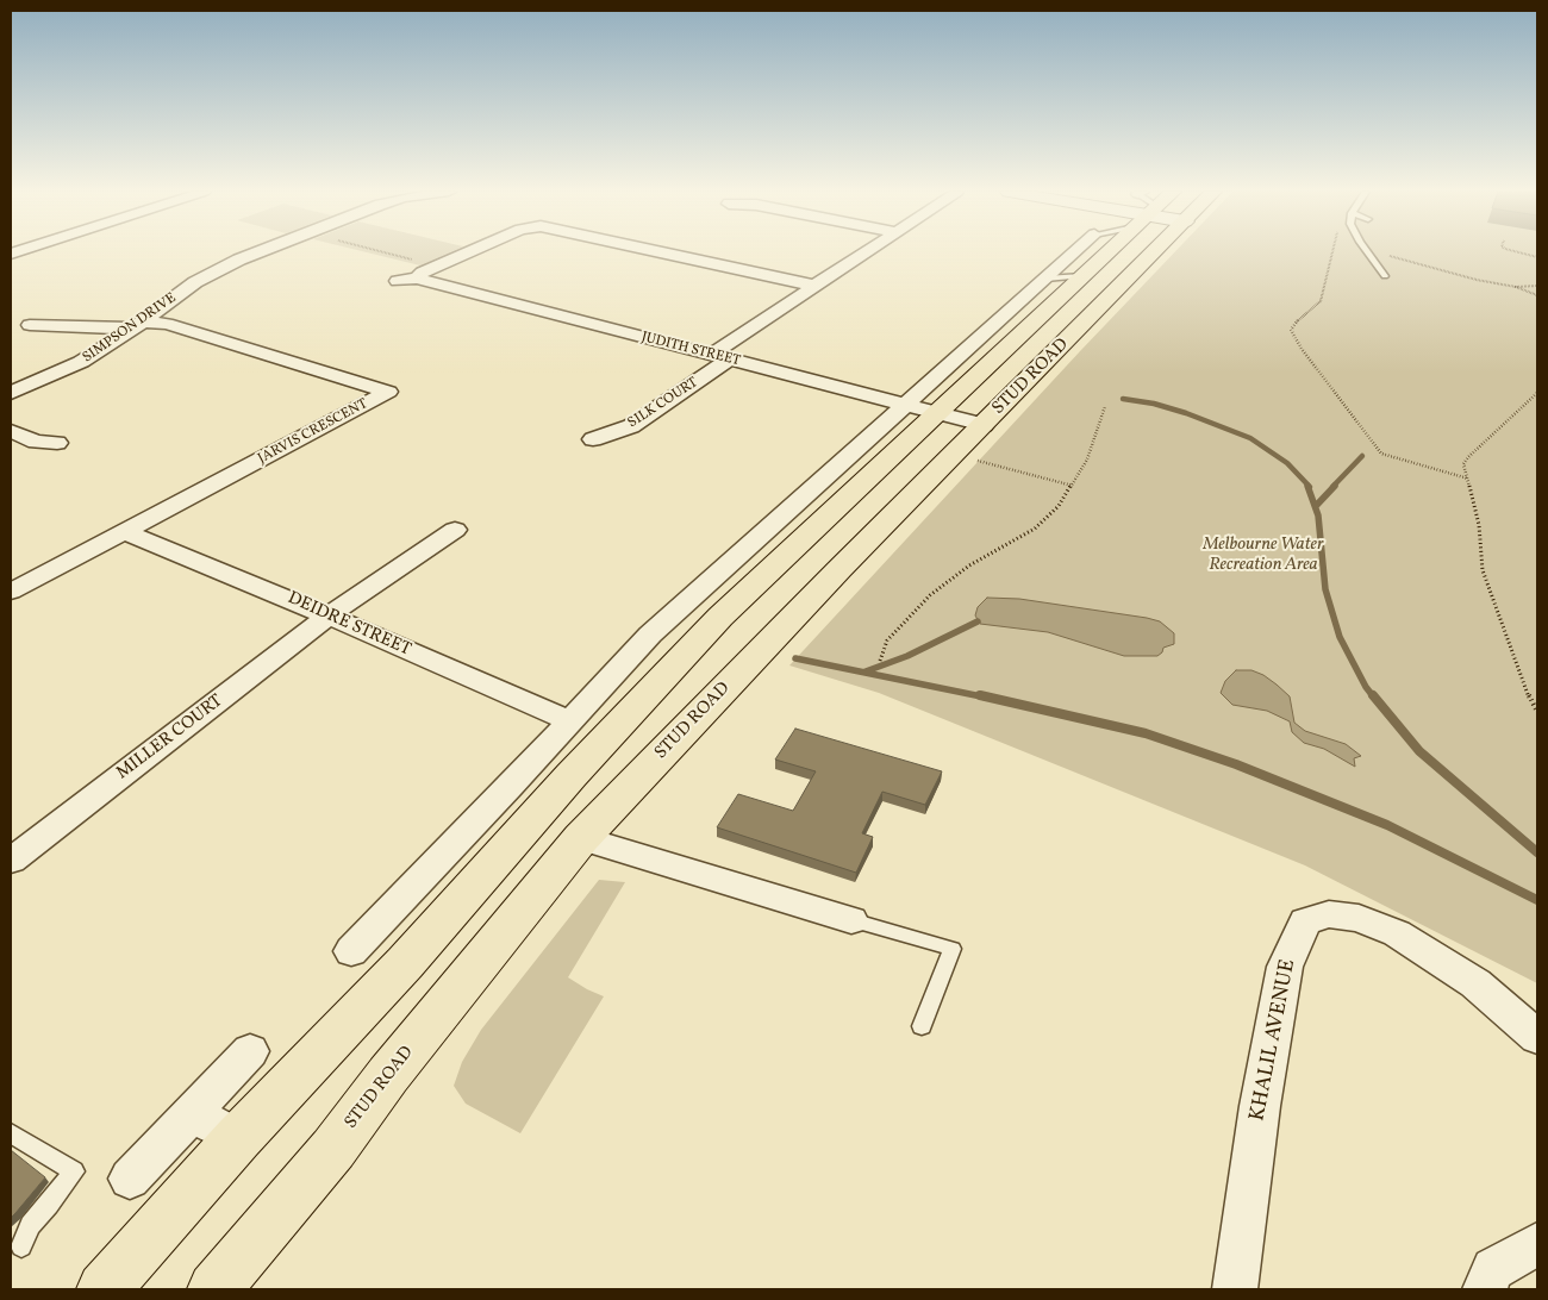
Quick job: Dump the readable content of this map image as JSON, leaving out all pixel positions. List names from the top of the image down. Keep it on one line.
{"streets":{"highway":["STUD ROAD"],"street":["SIMPSON DRIVE","JUDITH STREET","SILK COURT","JARVIS CRESCENT","DEIDRE STREET","MILLER COURT","KHALIL AVENUE"]},"crossings":[["SIMPSON DRIVE","JARVIS CRESCENT"],["JUDITH STREET","STUD ROAD"],["JUDITH STREET","SILK COURT"],["JARVIS CRESCENT","DEIDRE STREET"],["DEIDRE STREET","MILLER COURT"]],"parks":["Melbourne Water Recreation Area"]}
